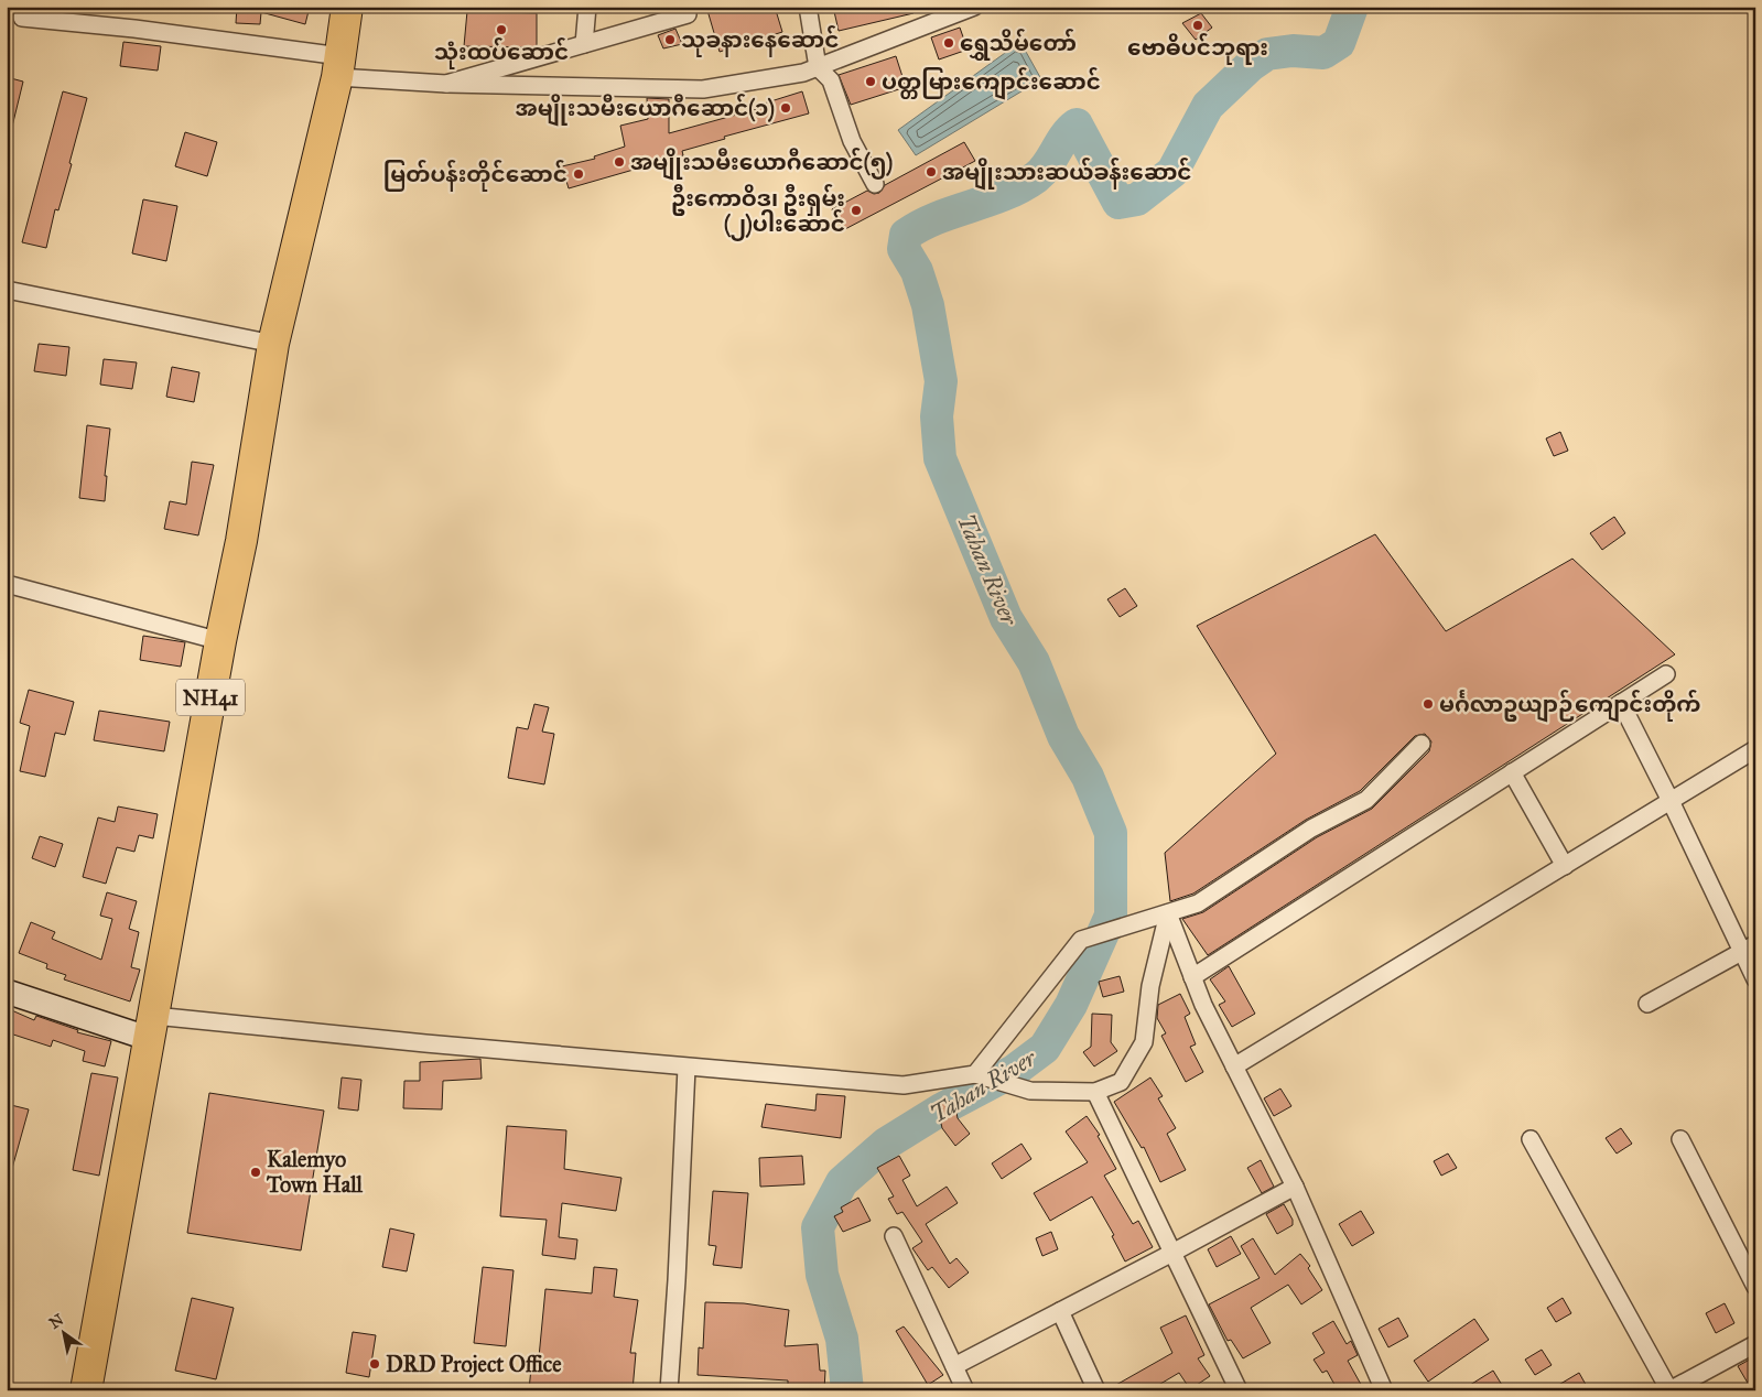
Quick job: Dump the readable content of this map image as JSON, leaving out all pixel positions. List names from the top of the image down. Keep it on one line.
{"streets":{"highway":["NH41"]},"water":["Tahan River"],"places":["ဗောဓိပင်ဘုရား","သုံးထပ်ဆောင်","သုခနားနေဆောင်","ရွှေသိမ်တော်","ပတ္တမြားကျောင်းဆောင်","အမျိုးသမီးယောဂီဆောင်(၁)","အမျိုးသမီးယောဂီဆောင်(၅)","အမျိုးသားဆယ်ခန်းဆောင်","မြတ်ပန်းတိုင်ဆောင်","ဦးကောဝိဒ၊ ဦးရှမ်း (၂)ပါးဆောင်","မင်္ဂလာဥယျာဉ်ကျောင်းတိုက်","Kalemyo Town Hall","DRD Project Office"],"north":"top left"}
